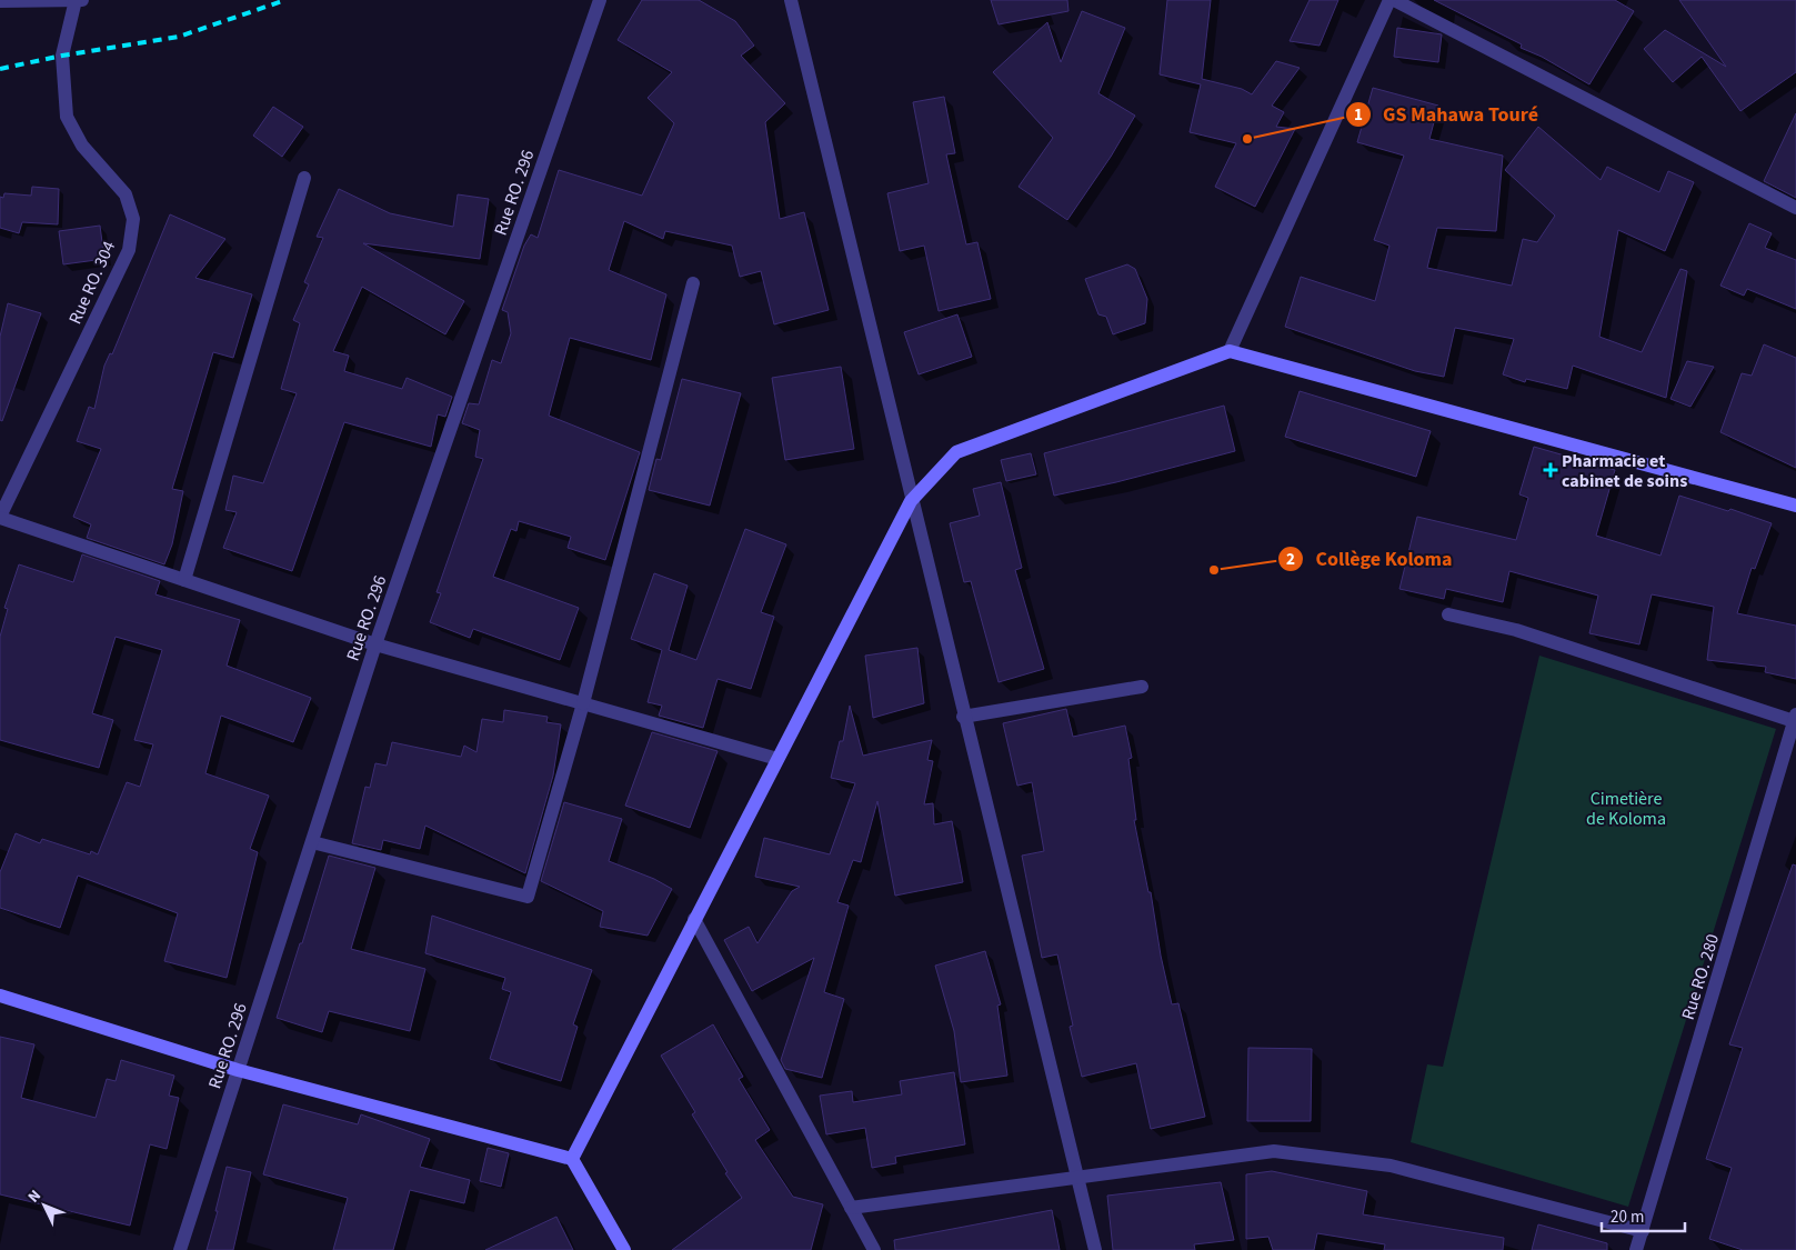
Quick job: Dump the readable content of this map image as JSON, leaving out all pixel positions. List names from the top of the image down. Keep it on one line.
{"streets":{"street":["Rue RO. 296","Rue RO. 304","Rue RO. 280"]},"parks":["Cimetière de Koloma"],"places":{"other":["GS Mahawa Touré","Collège Koloma"],"health":["Pharmacie et cabinet de soins"]},"scale_bar":"20 m","north":"top left"}
